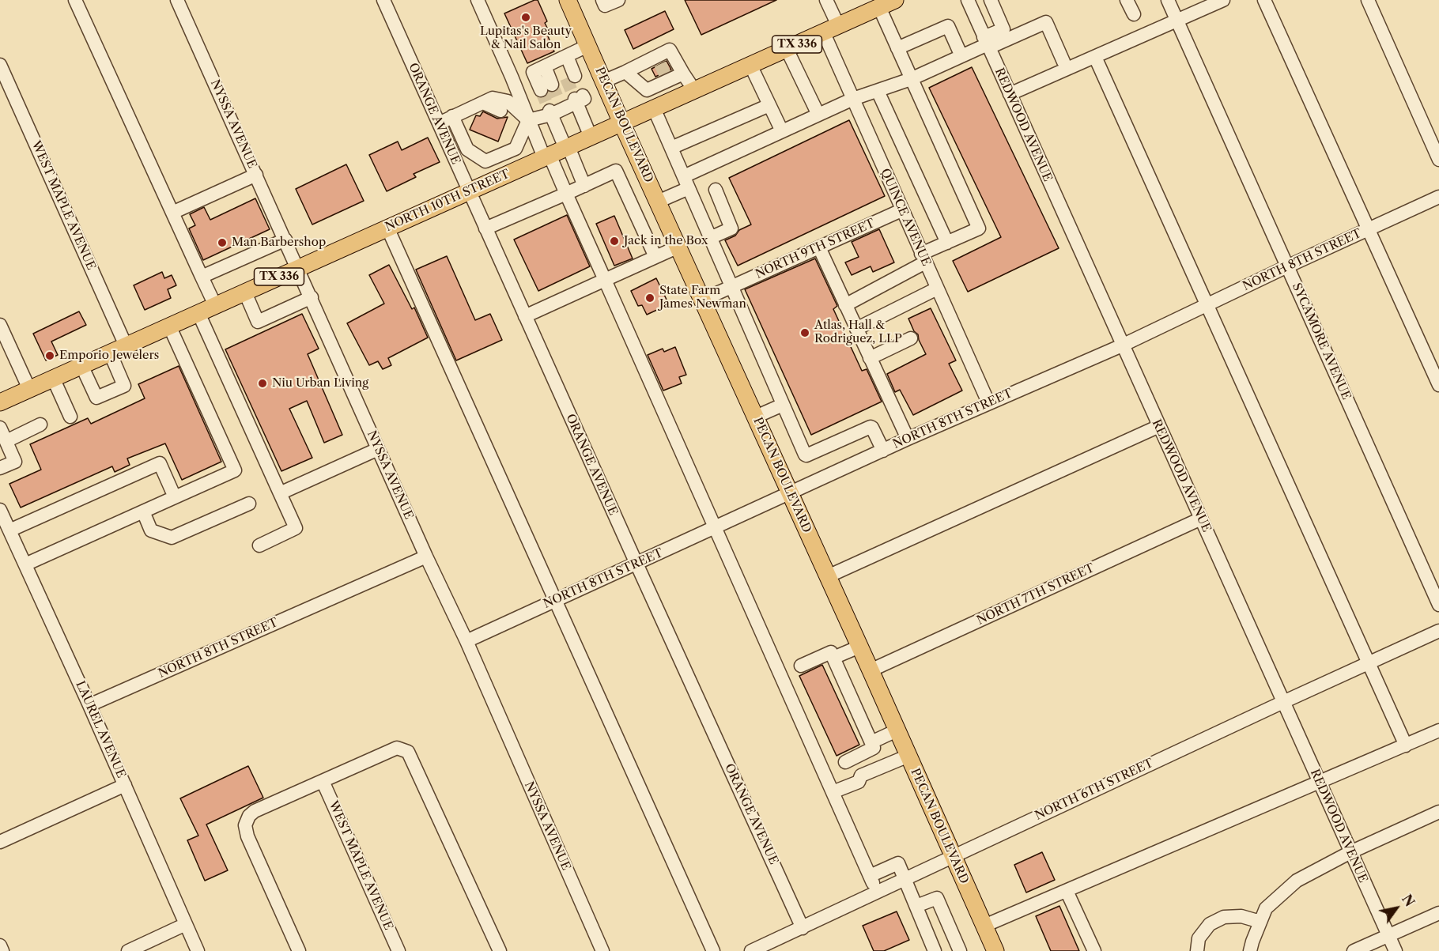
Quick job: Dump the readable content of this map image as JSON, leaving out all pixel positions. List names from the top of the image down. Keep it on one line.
{"streets":{"main road":["TX 336","PECAN BOULEVARD","NORTH 10TH STREET"],"street":["ORANGE AVENUE","NYSSA AVENUE","REDWOOD AVENUE","WEST MAPLE AVENUE","QUINCE AVENUE","NORTH 9TH STREET","NORTH 8TH STREET","SYCAMORE AVENUE","NORTH 7TH STREET","LAUREL AVENUE","NORTH 6TH STREET"]},"crossings":[["ORANGE AVENUE","NORTH 10TH STREET"],["ORANGE AVENUE","NORTH 8TH STREET"],["ORANGE AVENUE","NORTH 6TH STREET"],["NYSSA AVENUE","NORTH 10TH STREET"],["NYSSA AVENUE","NORTH 8TH STREET"],["PECAN BOULEVARD","NORTH 10TH STREET"],["PECAN BOULEVARD","NORTH 9TH STREET"],["PECAN BOULEVARD","NORTH 8TH STREET"],["PECAN BOULEVARD","NORTH 7TH STREET"],["PECAN BOULEVARD","NORTH 6TH STREET"],["REDWOOD AVENUE","NORTH 8TH STREET"],["REDWOOD AVENUE","NORTH 7TH STREET"],["REDWOOD AVENUE","NORTH 6TH STREET"],["NORTH 10TH STREET","WEST MAPLE AVENUE"],["NORTH 10TH STREET","QUINCE AVENUE"],["QUINCE AVENUE","NORTH 9TH STREET"],["QUINCE AVENUE","NORTH 8TH STREET"],["NORTH 8TH STREET","SYCAMORE AVENUE"],["NORTH 8TH STREET","LAUREL AVENUE"]],"places":["Lupitas's Beauty & Nail Salon","Jack in the Box","Man Barbershop","State Farm James Newman","Atlas, Hall & Rodriguez, LLP","Emporio Jewelers","Niu Urban Living"],"north":"top right"}
